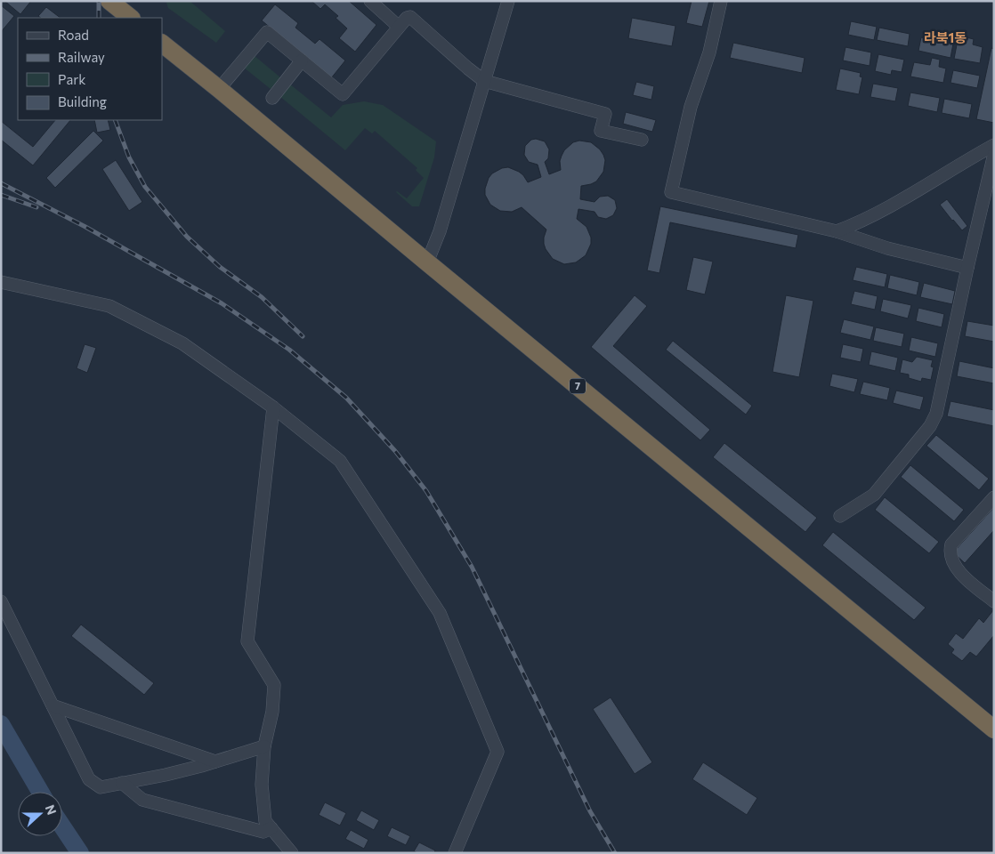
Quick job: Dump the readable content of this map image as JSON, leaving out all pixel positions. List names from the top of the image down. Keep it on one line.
{"streets":{"highway":["7"]},"districts":["라북1동"],"legend":["Road","Railway","Park","Building"],"north":"right"}
